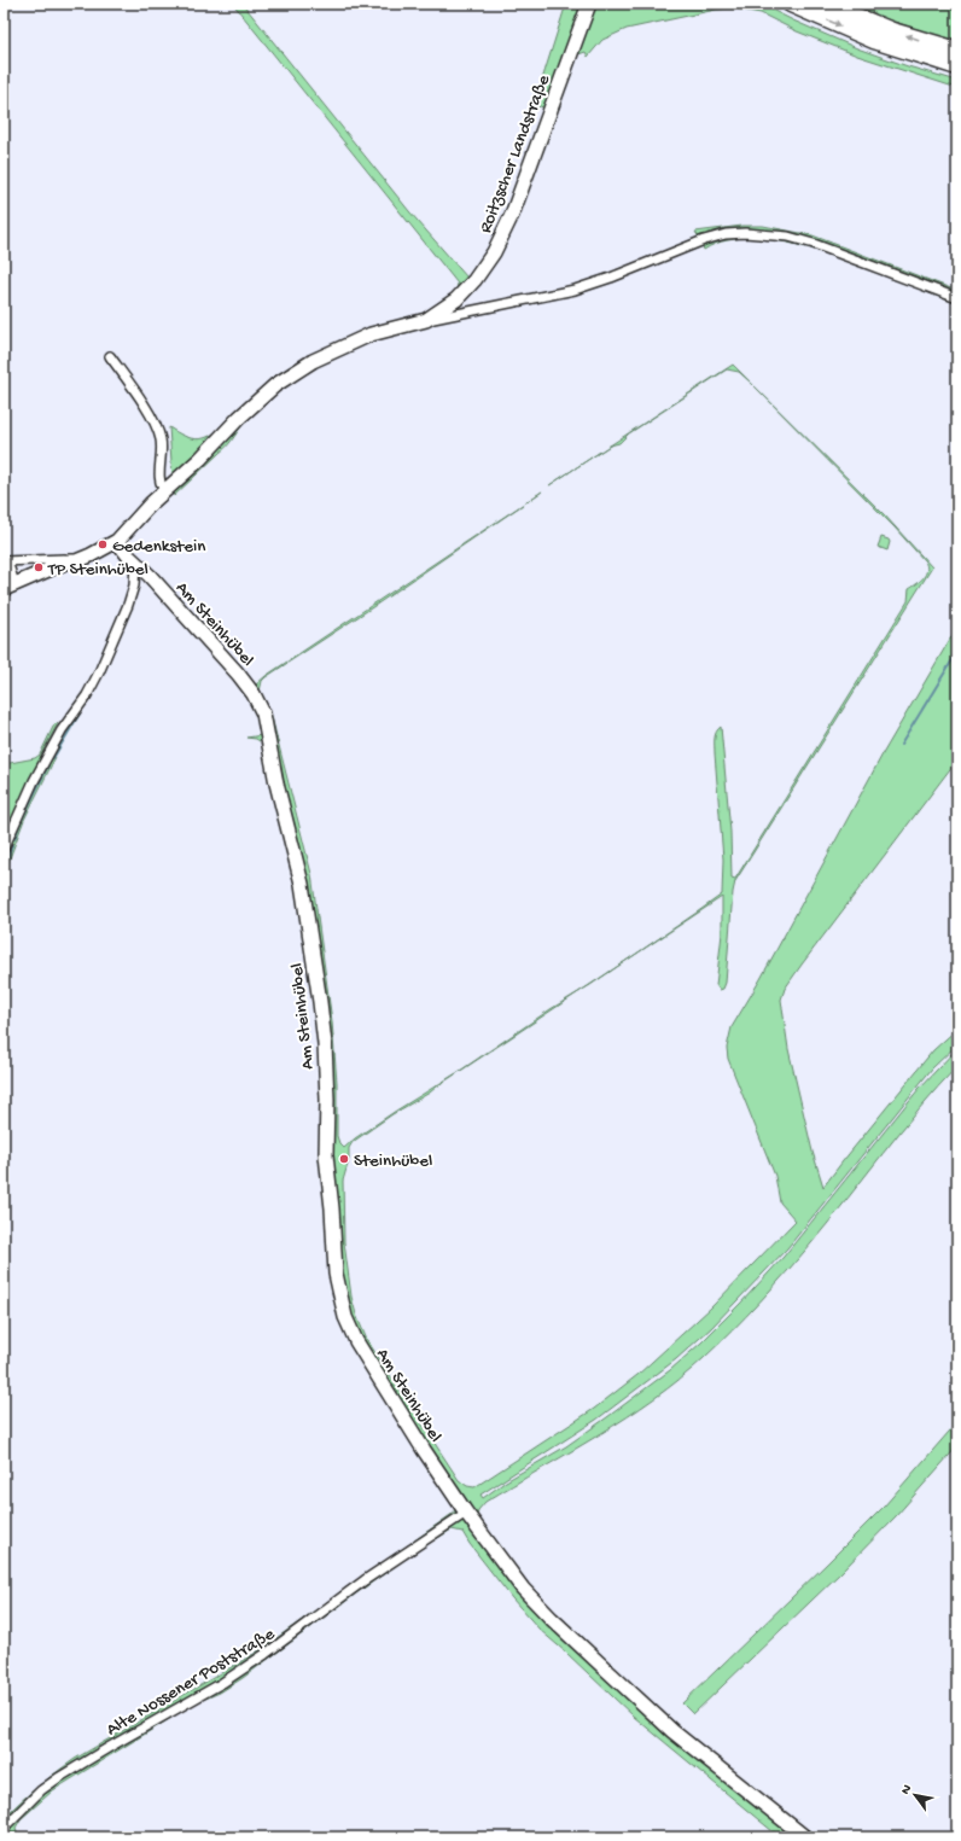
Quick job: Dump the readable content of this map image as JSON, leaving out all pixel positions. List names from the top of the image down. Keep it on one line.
{"streets":{"street":["Roitzscher Landstraße","Am Steinhübel","Alte Nossener Poststraße"]},"crossings":[["Roitzscher Landstraße","Am Steinhübel"],["Am Steinhübel","Alte Nossener Poststraße"]],"places":["Gedenkstein","TP Steinhübel","Steinhübel"],"north":"top left"}
